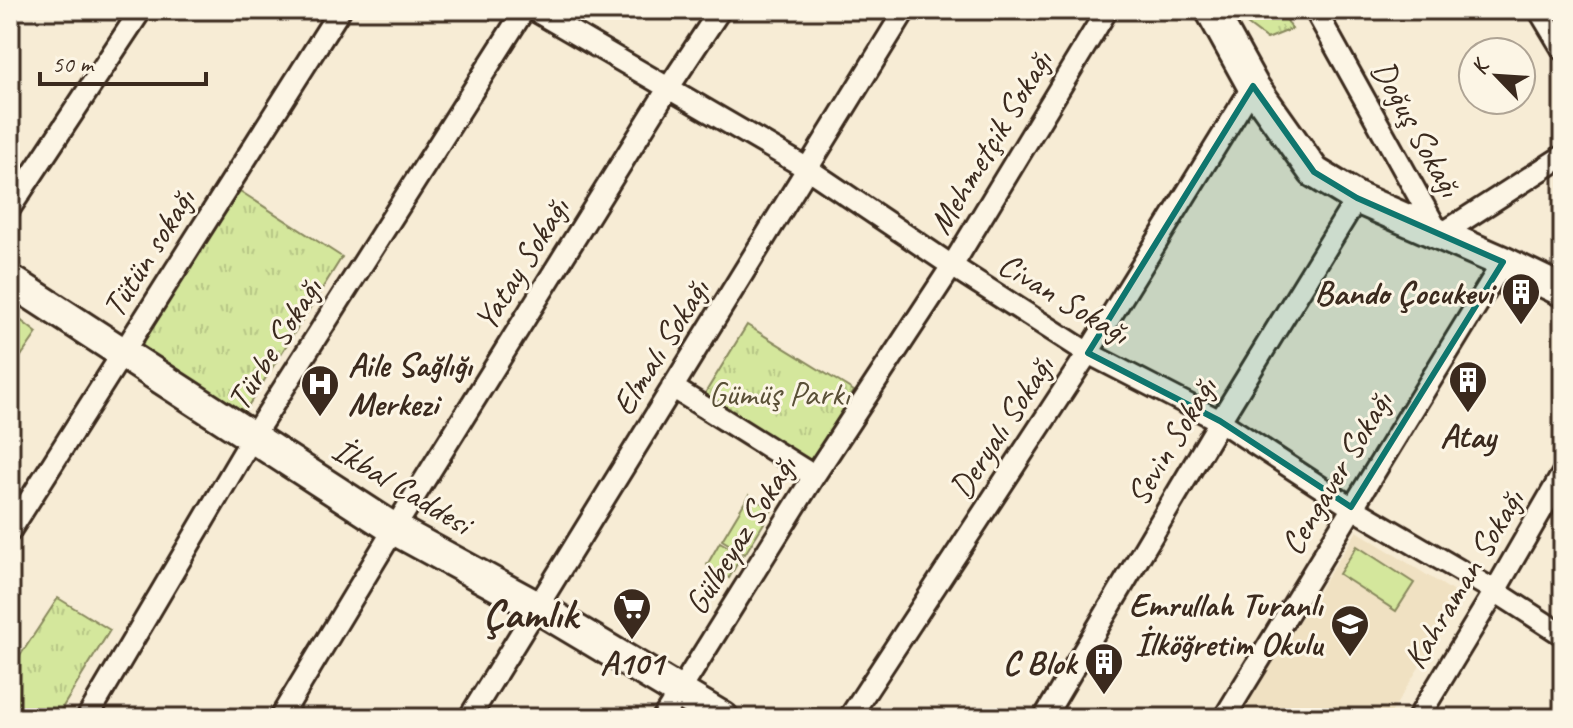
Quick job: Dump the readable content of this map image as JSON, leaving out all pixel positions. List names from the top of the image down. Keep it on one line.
{"streets":{"main road":["İkbal Caddesi"],"street":["Doğuş Sokağı","Mehmetçik Sokağı","Tütün sokağı","Yatay Sokağı","Civan Sokağı","Türbe Sokağı","Elmalı Sokağı","Deryalı Sokağı","Sevin Sokağı","Cengaver Sokağı","Gülbeyaz Sokağı","Kahraman Sokağı"]},"crossings":[["Mehmetçik Sokağı","Civan Sokağı"],["Mehmetçik Sokağı","Gülbeyaz Sokağı"],["Tütün sokağı","İkbal Caddesi"],["Yatay Sokağı","Civan Sokağı"],["Yatay Sokağı","İkbal Caddesi"],["Civan Sokağı","Elmalı Sokağı"],["Civan Sokağı","Deryalı Sokağı"],["Civan Sokağı","Sevin Sokağı"],["Civan Sokağı","Cengaver Sokağı"],["Civan Sokağı","Gülbeyaz Sokağı"],["Civan Sokağı","Kahraman Sokağı"],["Türbe Sokağı","İkbal Caddesi"],["Elmalı Sokağı","İkbal Caddesi"],["İkbal Caddesi","Gülbeyaz Sokağı"]],"districts":["Çamlık"],"parks":["Gümüş Parkı"],"places":{"building":["Bando Çocukevi","Atay","C Blok"],"hospital":["Aile Sağlığı Merkezi"],"supermarket":["A101"],"school or university":["Emrullah Turanlı İlköğretim Okulu"]},"scale_bar":"50 m","north":"top left"}
